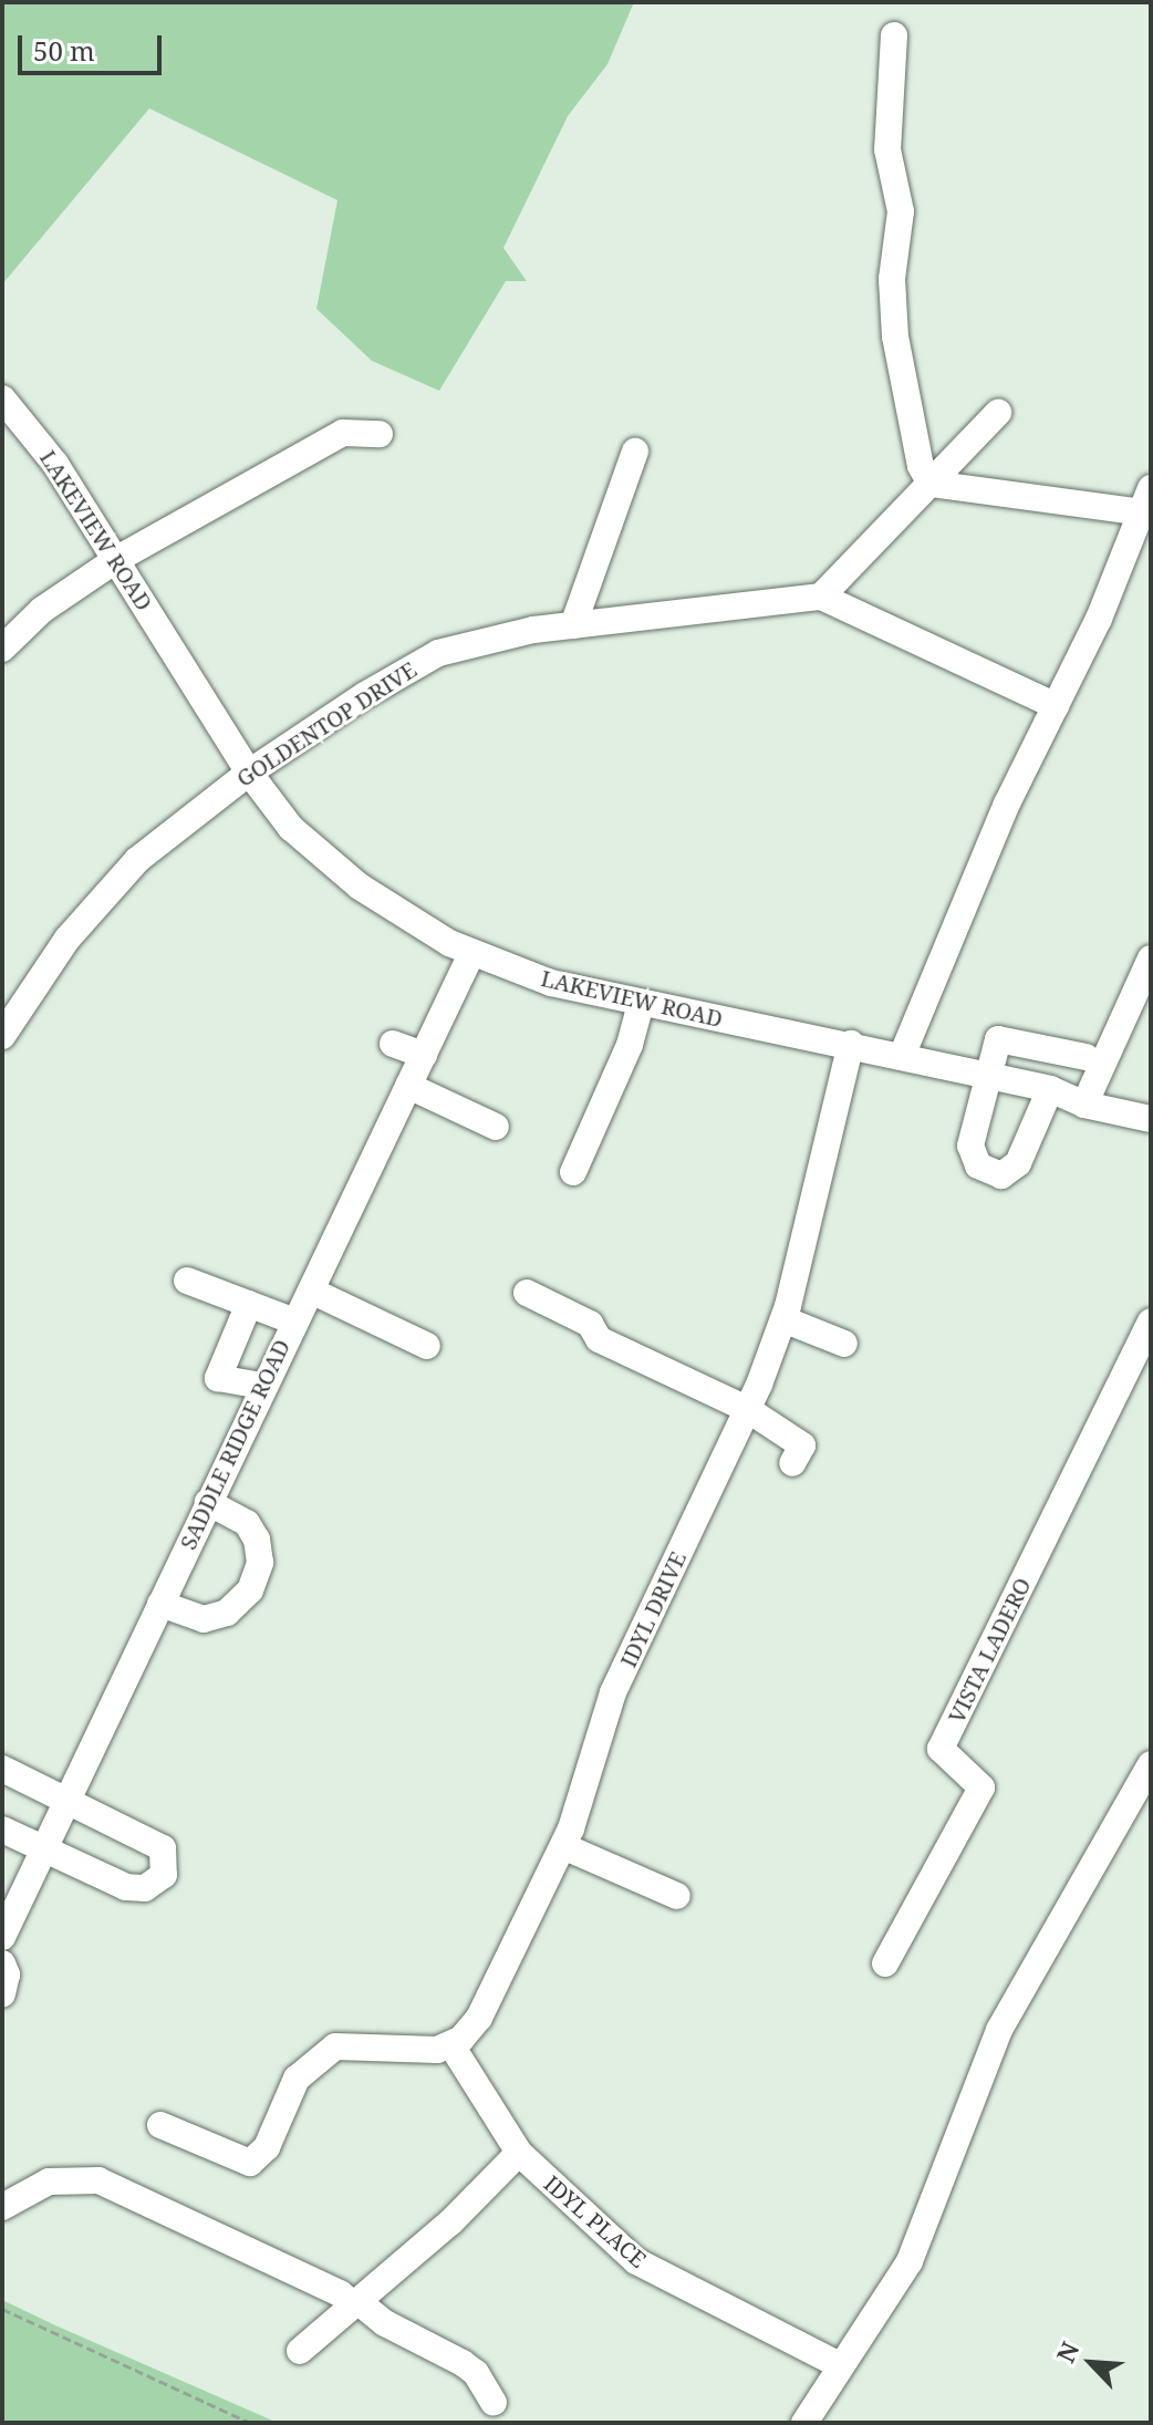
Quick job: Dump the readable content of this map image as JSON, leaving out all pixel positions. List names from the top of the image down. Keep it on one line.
{"streets":{"street":["LAKEVIEW ROAD","GOLDENTOP DRIVE","SADDLE RIDGE ROAD","IDYL DRIVE","VISTA LADERO","IDYL PLACE"]},"crossings":[["LAKEVIEW ROAD","GOLDENTOP DRIVE"],["LAKEVIEW ROAD","SADDLE RIDGE ROAD"],["LAKEVIEW ROAD","IDYL DRIVE"],["IDYL DRIVE","IDYL PLACE"]],"scale_bar":"50 m","north":"top left"}
